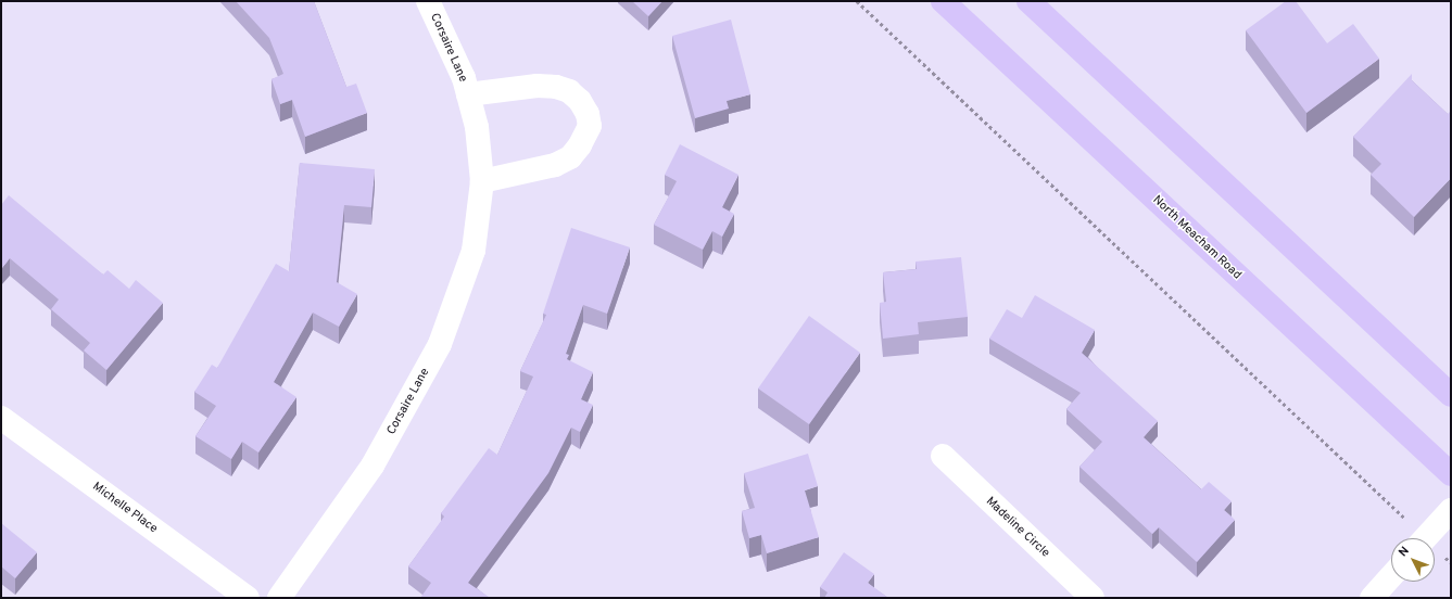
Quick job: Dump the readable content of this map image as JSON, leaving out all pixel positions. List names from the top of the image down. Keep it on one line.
{"streets":{"main road":["North Meacham Road"],"street":["Corsaire Lane","Michelle Place","Madeline Circle"]},"north":"top left"}
